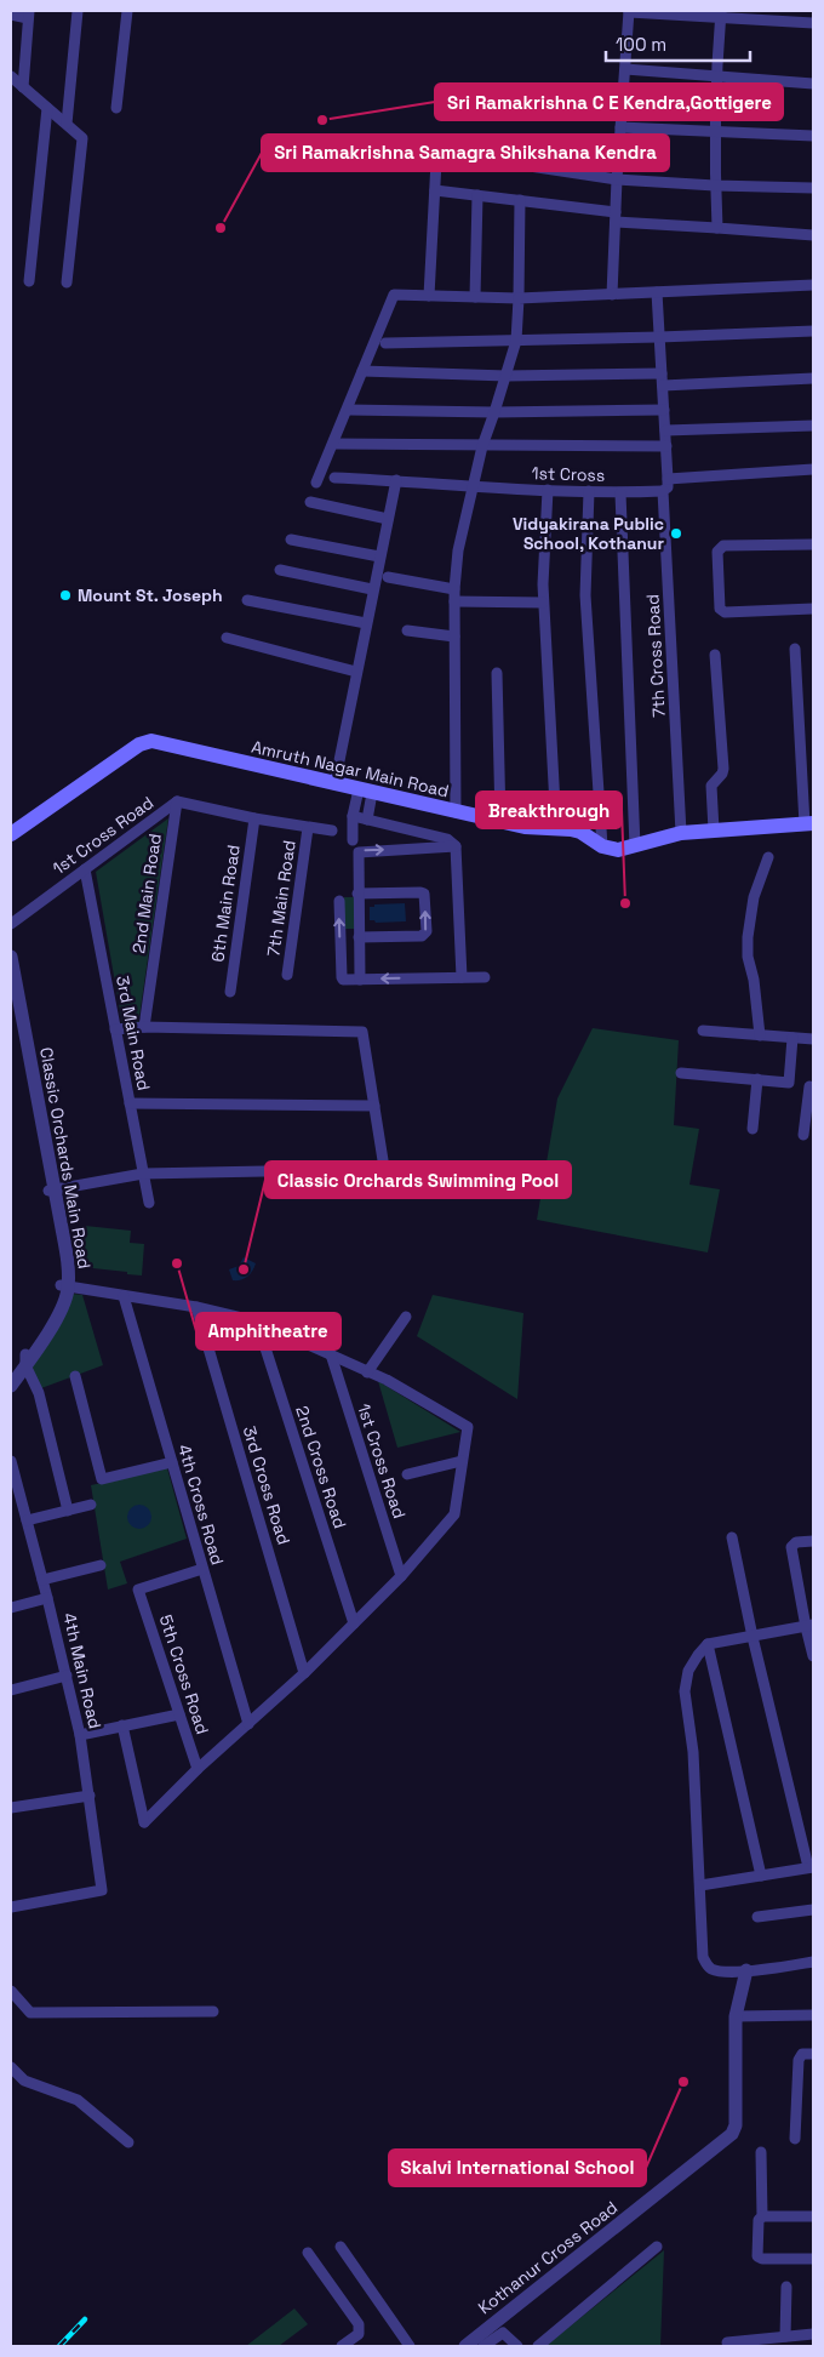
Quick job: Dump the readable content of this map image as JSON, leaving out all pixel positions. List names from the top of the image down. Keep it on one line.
{"streets":{"main road":["Amruth Nagar Main Road"],"street":["1st Cross","7th Cross Road","1st Cross Road","2nd Main Road","7th Main Road","6th Main Road","3rd Main Road","Classic Orchards Main Road","2nd Cross Road","3rd Cross Road","4th Cross Road","4th Main Road","5th Cross Road","Kothanur Cross Road"]},"crossings":[["1st Cross","7th Cross Road"],["7th Cross Road","Amruth Nagar Main Road"],["1st Cross Road","2nd Main Road"],["1st Cross Road","7th Main Road"],["1st Cross Road","6th Main Road"],["1st Cross Road","3rd Main Road"],["4th Cross Road","5th Cross Road"]],"places":["Sri Ramakrishna C E Kendra,Gottigere","Sri Ramakrishna Samagra Shikshana Kendra","Vidyakirana Public School, Kothanur","Mount St. Joseph","Breakthrough","Amphitheatre","Classic Orchards Swimming Pool","Skalvi International School"],"scale_bar":"100 m"}
